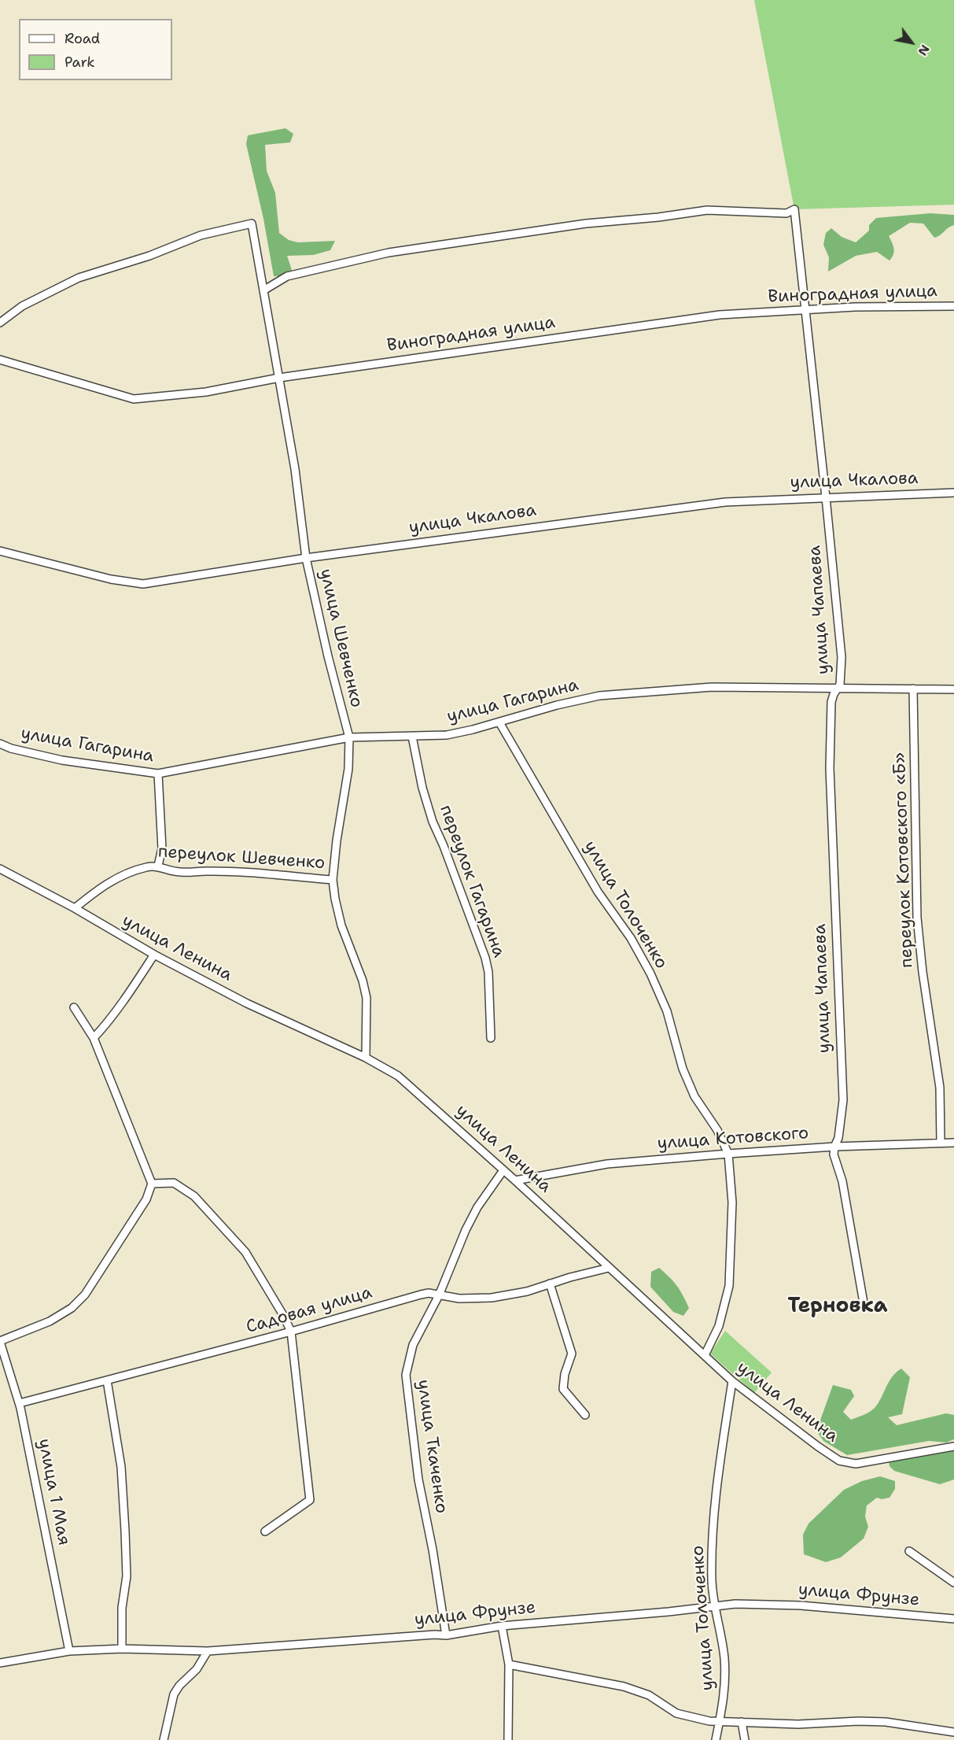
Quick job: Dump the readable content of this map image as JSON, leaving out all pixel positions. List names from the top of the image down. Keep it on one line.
{"streets":{"street":["Виноградная улица","улица Чкалова","улица Чапаева","улица Шевченко","улица Гагарина","переулок Шевченко","переулок Котовского «Б»","переулок Гагарина","улица Толоченко","улица Ленина","улица Котовского","Садовая улица","улица Ткаченко","улица 1 Мая","улица Фрунзе"]},"crossings":[["Виноградная улица","улица Чапаева"],["Виноградная улица","улица Шевченко"],["улица Чкалова","улица Чапаева"],["улица Чкалова","улица Шевченко"],["улица Чапаева","улица Шевченко"],["улица Чапаева","улица Гагарина"],["улица Чапаева","улица Котовского"],["улица Шевченко","улица Гагарина"],["улица Шевченко","переулок Шевченко"],["улица Шевченко","улица Ленина"],["улица Гагарина","переулок Котовского «Б»"],["улица Гагарина","переулок Гагарина"],["улица Гагарина","улица Толоченко"],["переулок Шевченко","улица Ленина"],["переулок Котовского «Б»","улица Котовского"],["улица Толоченко","улица Ленина"],["улица Толоченко","улица Котовского"],["улица Толоченко","улица Фрунзе"],["улица Ленина","улица Котовского"],["улица Ленина","Садовая улица"],["улица Ленина","улица Ткаченко"],["Садовая улица","улица Ткаченко"],["Садовая улица","улица 1 Мая"],["улица Ткаченко","улица Фрунзе"],["улица 1 Мая","улица Фрунзе"]],"districts":["Терновка"],"legend":["Road","Park"],"north":"bottom right"}
